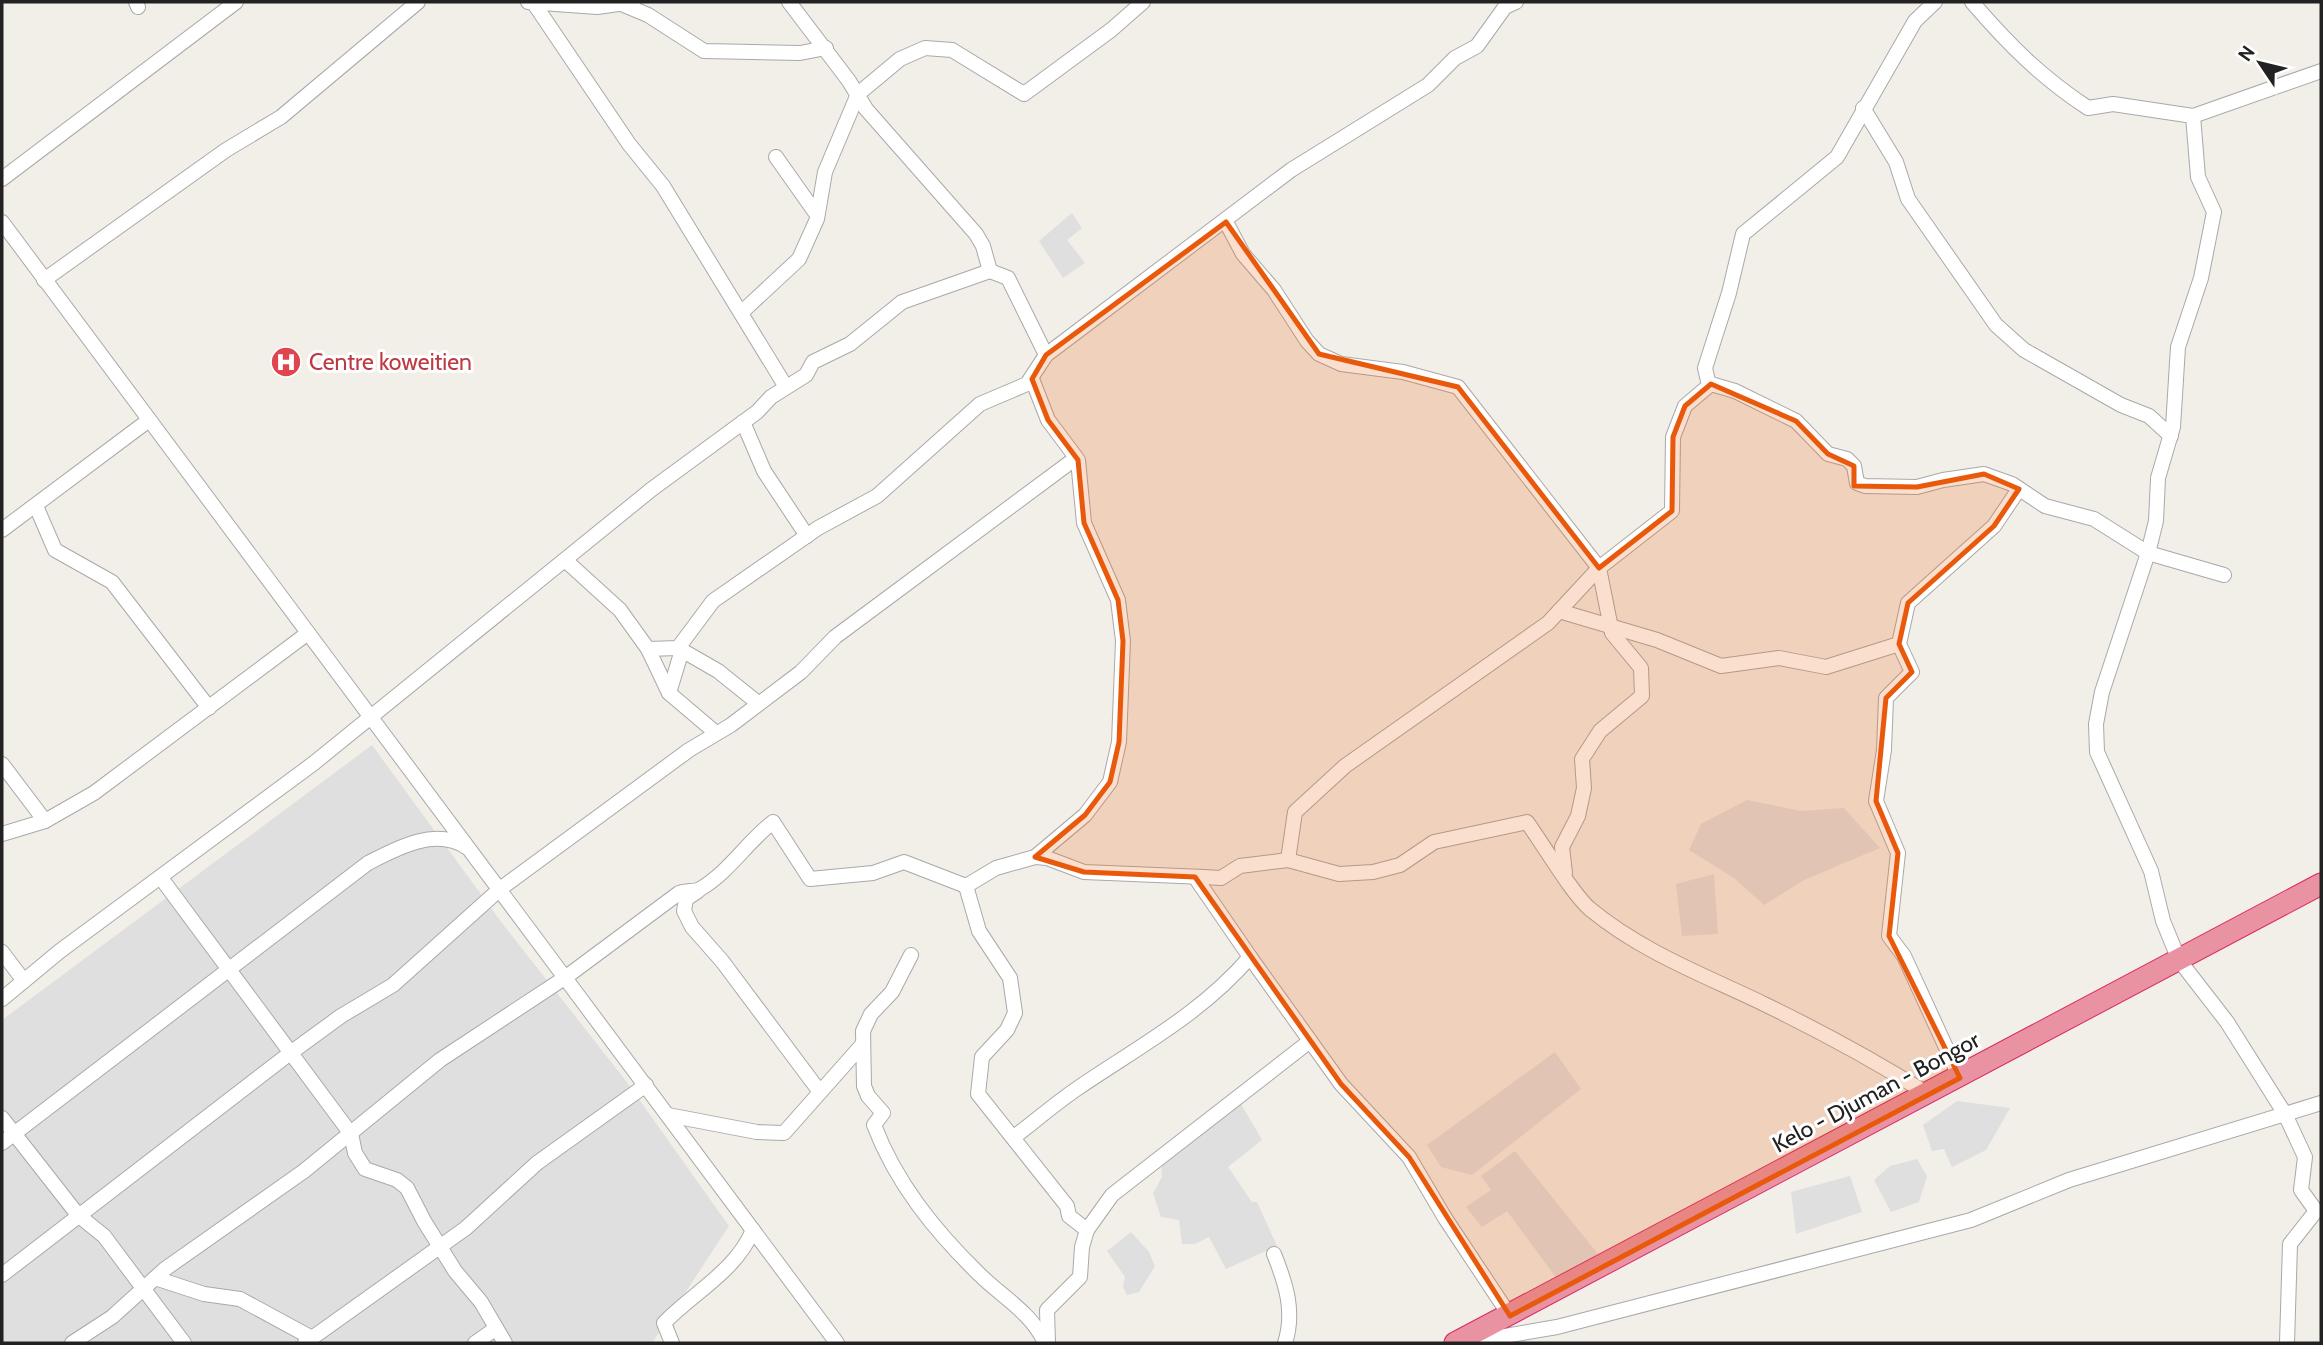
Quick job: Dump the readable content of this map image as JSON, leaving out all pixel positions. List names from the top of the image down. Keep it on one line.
{"streets":{"highway":["Kelo - Djuman - Bongor"]},"places":{"hospital":["Centre koweitien"]},"north":"top left"}
